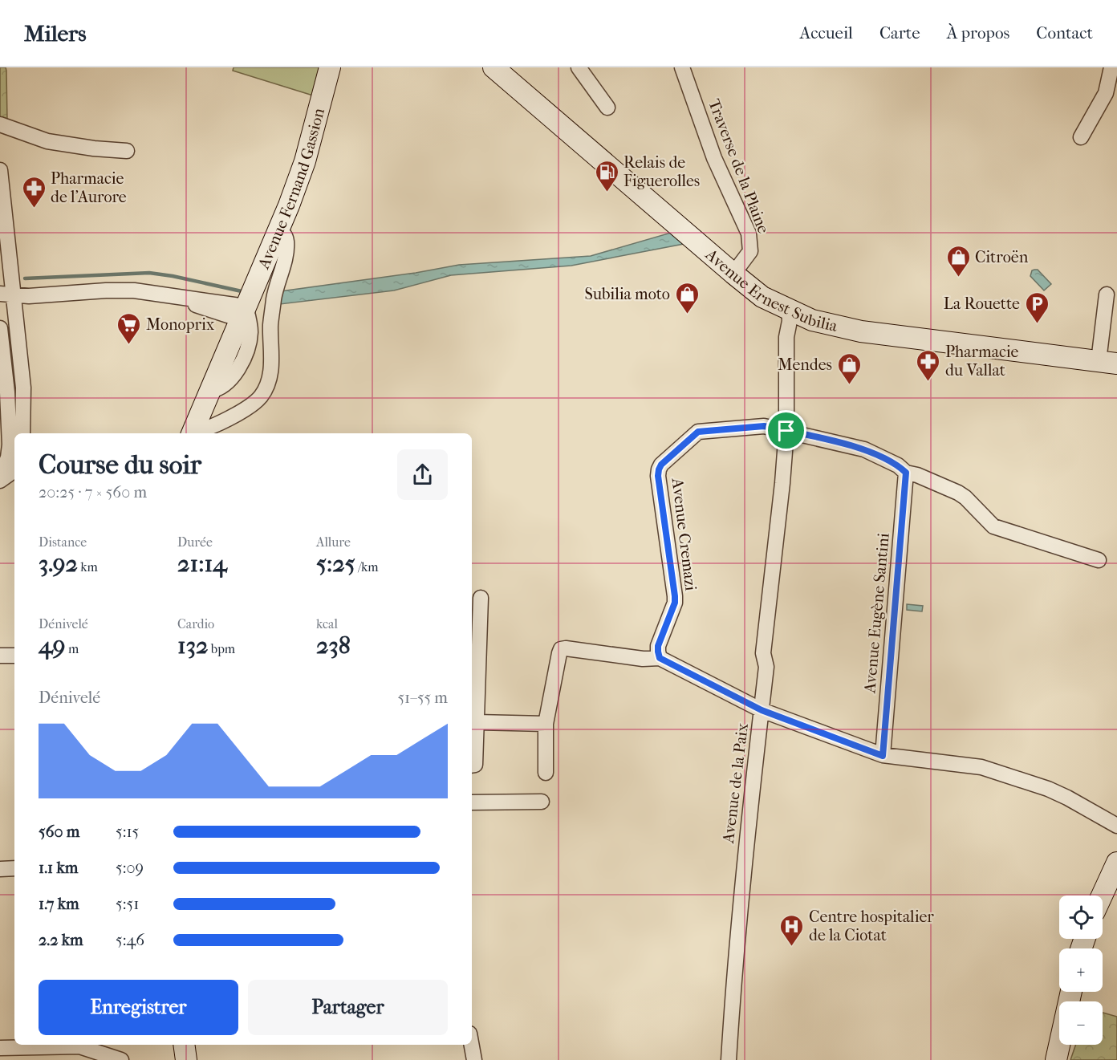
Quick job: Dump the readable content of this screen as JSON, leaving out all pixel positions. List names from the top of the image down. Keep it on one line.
{"streets":{"main road":["Avenue Fernand Gassion","Avenue Ernest Subilia"],"street":["Traverse de la Plaine","Avenue Cremazi","Avenue Eugène Santini","Avenue de la Paix"]},"crossings":[["Traverse de la Plaine","Avenue Ernest Subilia"],["Avenue Ernest Subilia","Avenue de la Paix"],["Avenue Cremazi","Avenue Eugène Santini"],["Avenue Cremazi","Avenue de la Paix"]],"places":{"fuel station":["Relais de Figuerolles"],"pharmacy":["Pharmacie de l'Aurore","Pharmacie du Vallat"],"shop":["Citroën","Subilia moto","Mendes"],"parking":["La Rouette"],"supermarket":["Monoprix"],"hospital":["Centre hospitalier de la Ciotat"]},"page":{"header":"Milers","nav":["Accueil","Carte","À propos","Contact"],"heading":["Course du soir","20:25 · 7 × 560 m"],"stats":[["Distance","3.92 km"],["Durée","21:14"],["Allure","5:25 /km"],["Dénivelé","49 m"],["Cardio","132 bpm"],["kcal","238"]],"chart":["Dénivelé","51–55 m"],"list":[{"name":"560 m","note":"5:15"},{"name":"1.1 km","note":"5:09"},{"name":"1.7 km","note":"5:51"},{"name":"2.2 km","note":"5:46"}],"map_buttons":["+","−"],"buttons":["Enregistrer","Partager"]}}
